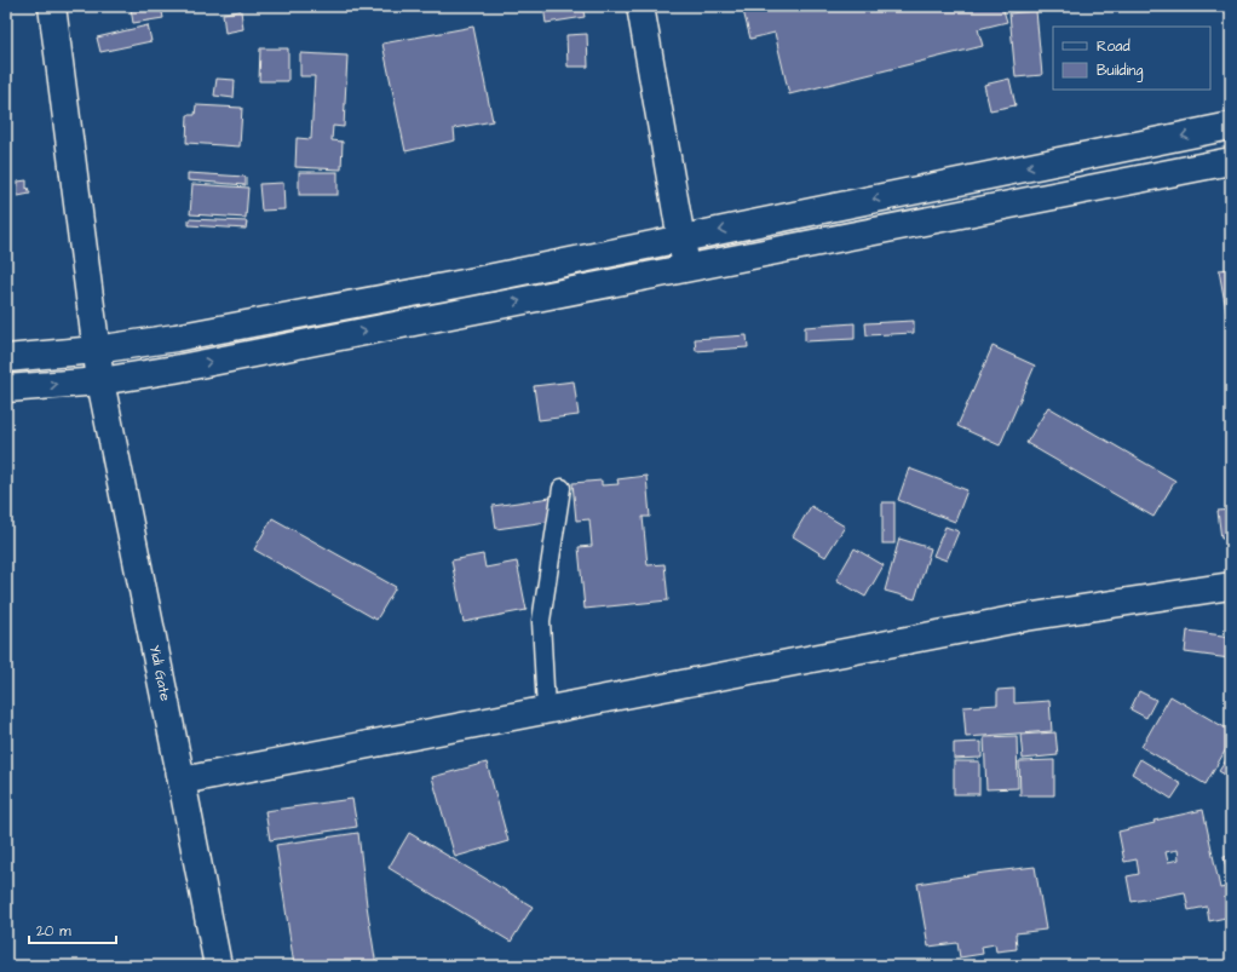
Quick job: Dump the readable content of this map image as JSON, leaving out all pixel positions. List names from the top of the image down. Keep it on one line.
{"streets":{"main road":["Yidi Gate"]},"legend":["Road","Building"],"scale_bar":"20 m"}
